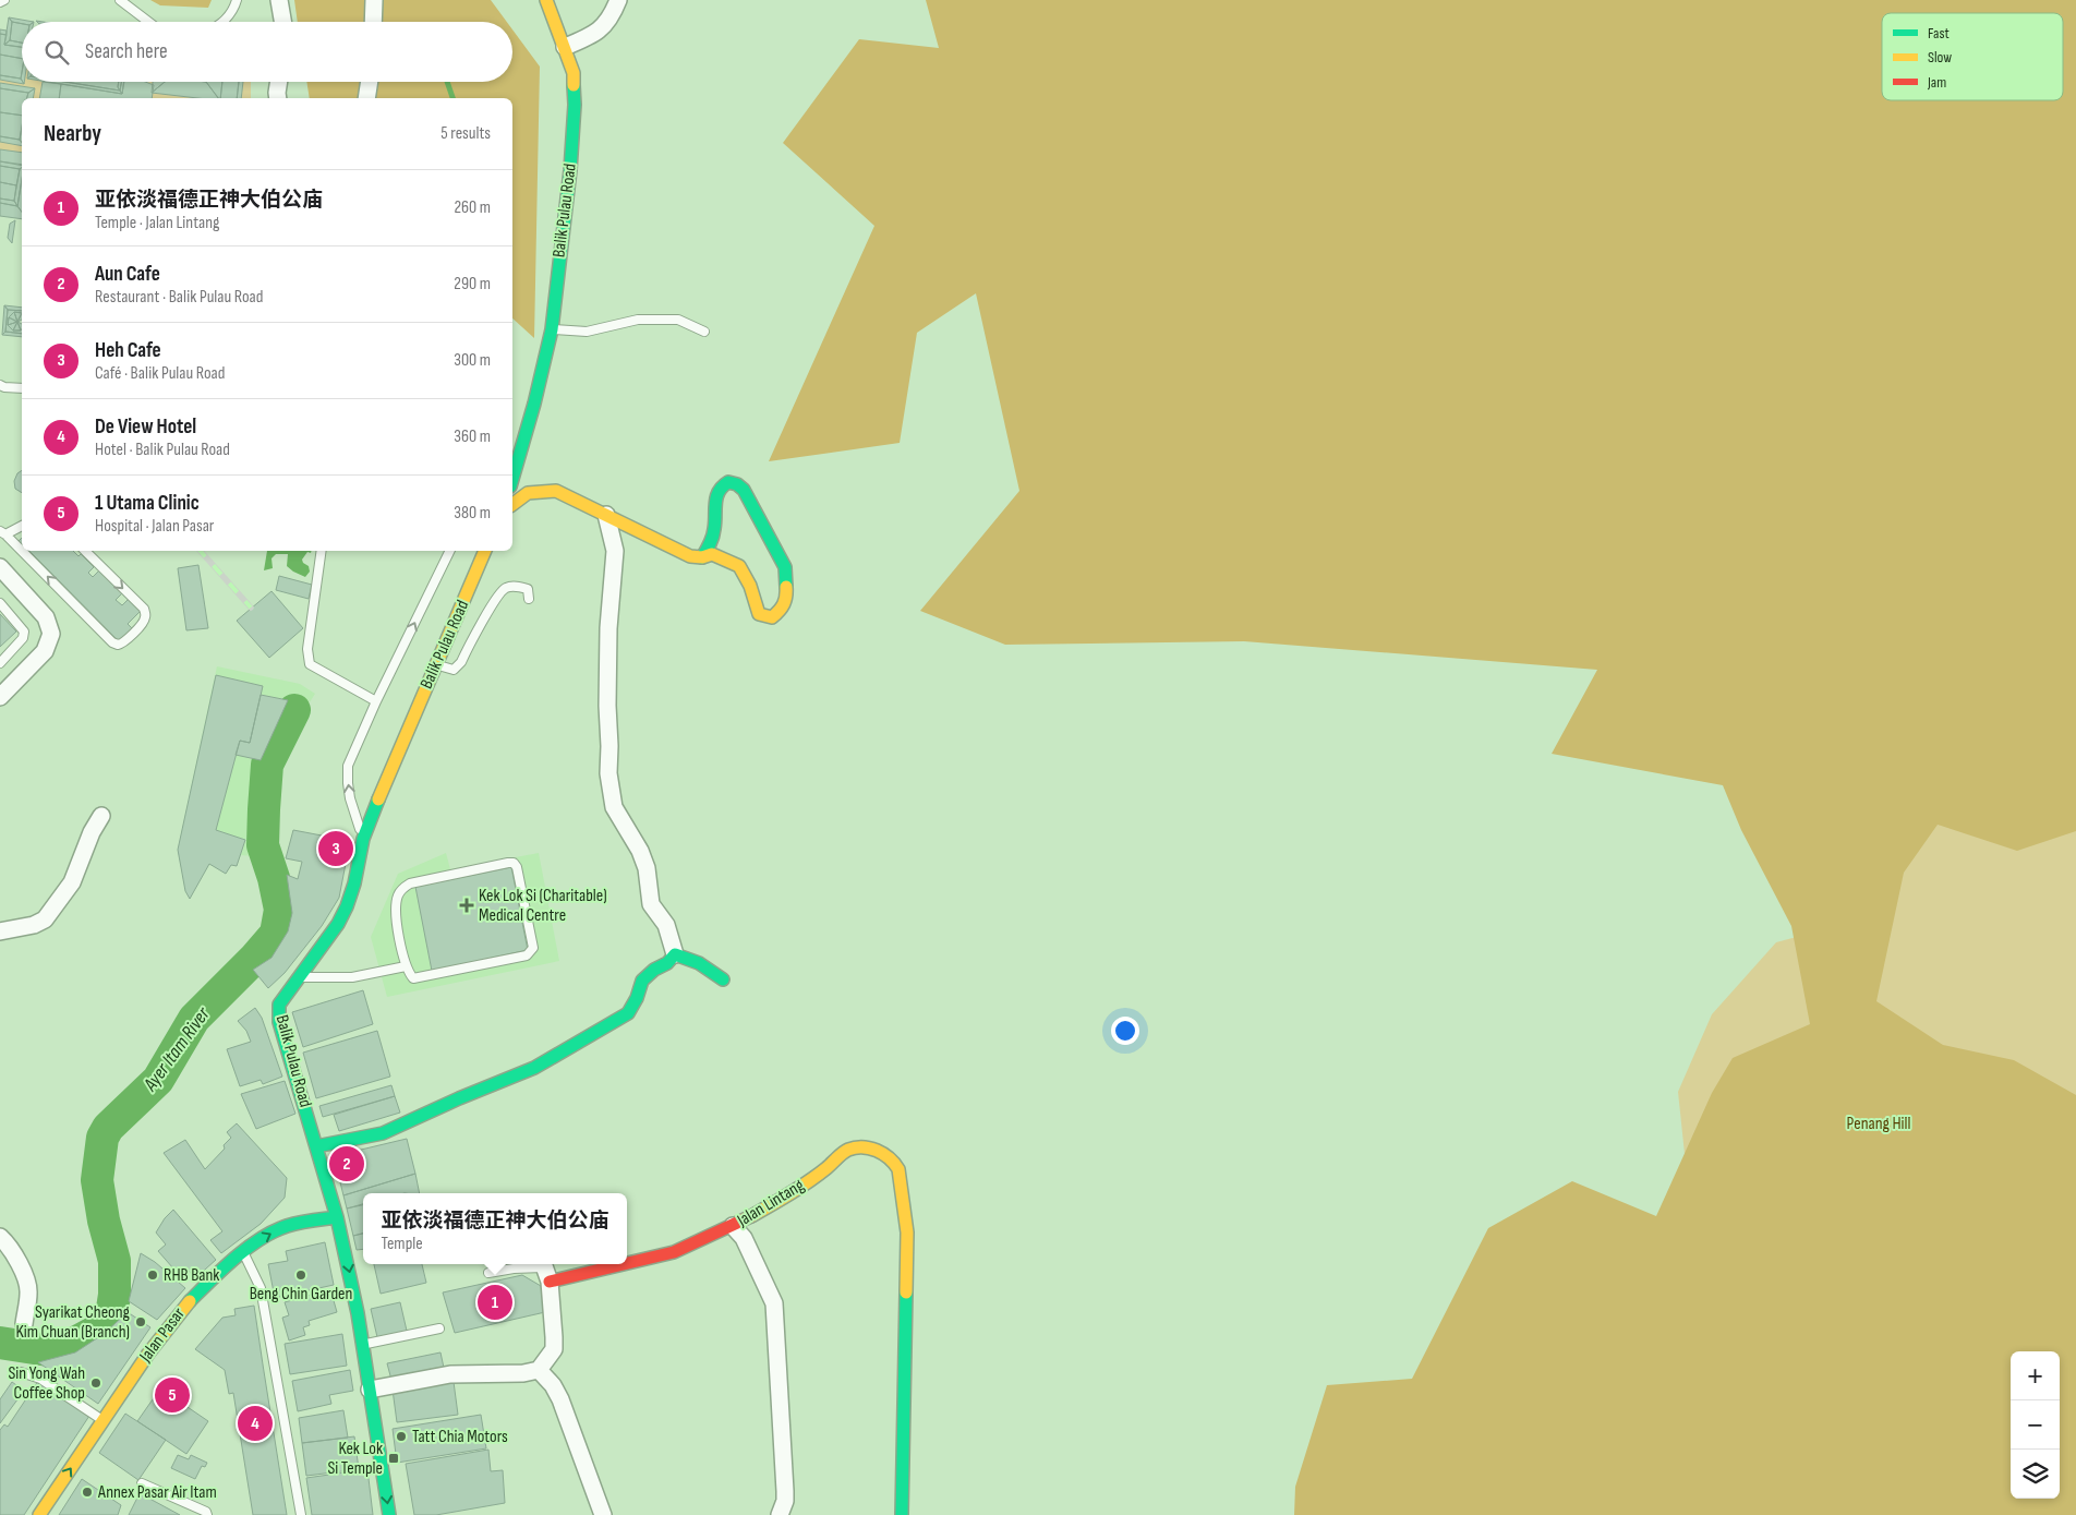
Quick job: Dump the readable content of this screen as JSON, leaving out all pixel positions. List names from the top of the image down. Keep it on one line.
{"streets":{"street":["Balik Pulau Road","Jalan Lintang","Jalan Pasar"]},"crossings":[["Balik Pulau Road","Jalan Pasar"]],"one_way":["Jalan Pasar"],"water":["Ayer Itam River"],"parks":["Penang Hill"],"places":{"health":["Kek Lok Si (Charitable) Medical Centre"],"other":["RHB Bank","Beng Chin Garden","Syarikat Cheong Kim Chuan (Branch)","Sin Yong Wah Coffee Shop","Tatt Chia Motors","Annex Pasar Air Itam"],"transit":["Kek Lok Si Temple"]},"legend":["Fast","Slow","Jam"],"page":{"search":"Search here","heading":["Nearby","5 results"],"list":[{"mark":"1","name":"亚依淡福德正神大伯公庙","note":"Temple · Jalan Lintang","value":"260 m"},{"mark":"2","name":"Aun Cafe","note":"Restaurant · Balik Pulau Road","value":"290 m"},{"mark":"3","name":"Heh Cafe","note":"Café · Balik Pulau Road","value":"300 m"},{"mark":"4","name":"De View Hotel","note":"Hotel · Balik Pulau Road","value":"360 m"},{"mark":"5","name":"1 Utama Clinic","note":"Hospital · Jalan Pasar","value":"380 m"}],"pins":["3","2","1","5","4"],"popup":["亚依淡福德正神大伯公庙","Temple"],"map_buttons":["+","−"]}}
